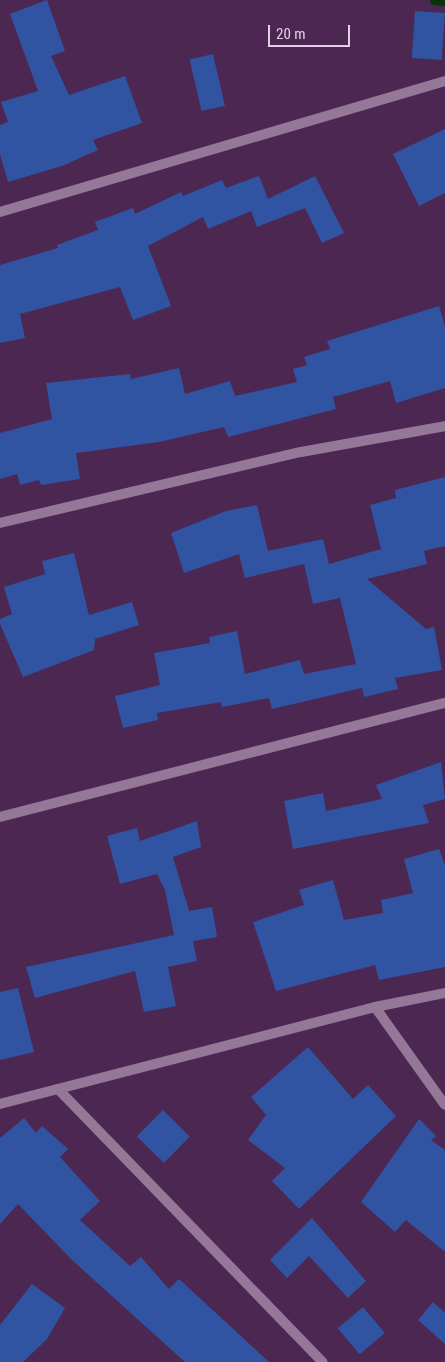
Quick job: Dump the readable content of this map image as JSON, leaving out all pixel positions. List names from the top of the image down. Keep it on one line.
{"scale_bar":"20 m"}
